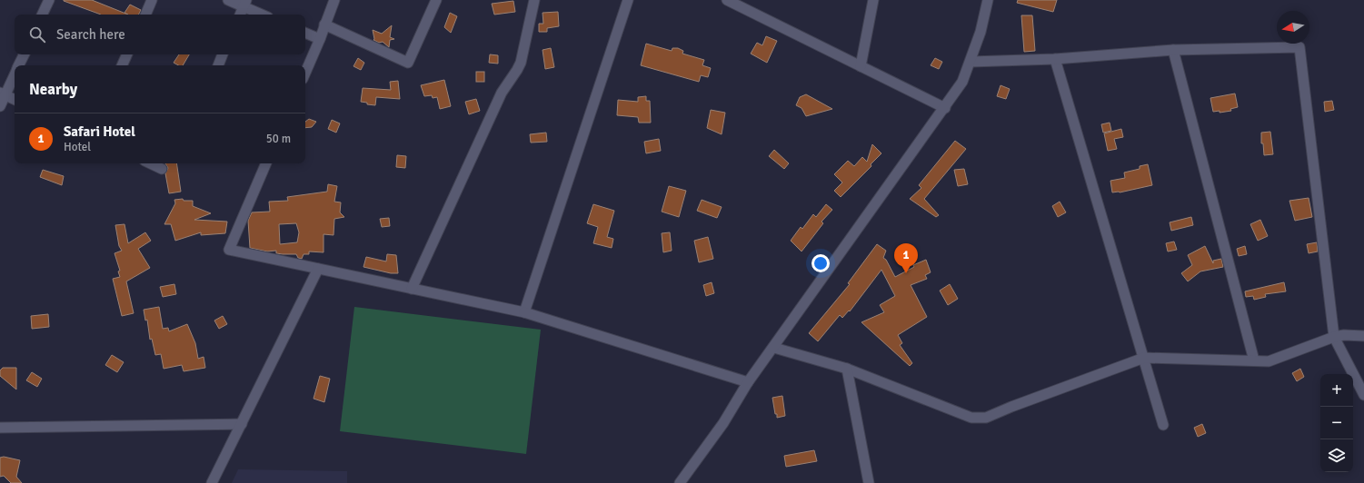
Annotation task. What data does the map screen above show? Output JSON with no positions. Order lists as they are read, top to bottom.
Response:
{
  "north": "left",
  "page": {
    "search": "Search here",
    "heading": "Nearby",
    "list": [
      {
        "mark": "1",
        "name": "Safari Hotel",
        "note": "Hotel",
        "value": "50 m"
      }
    ],
    "pins": "1",
    "map_buttons": ["+", "−"]
  }
}
